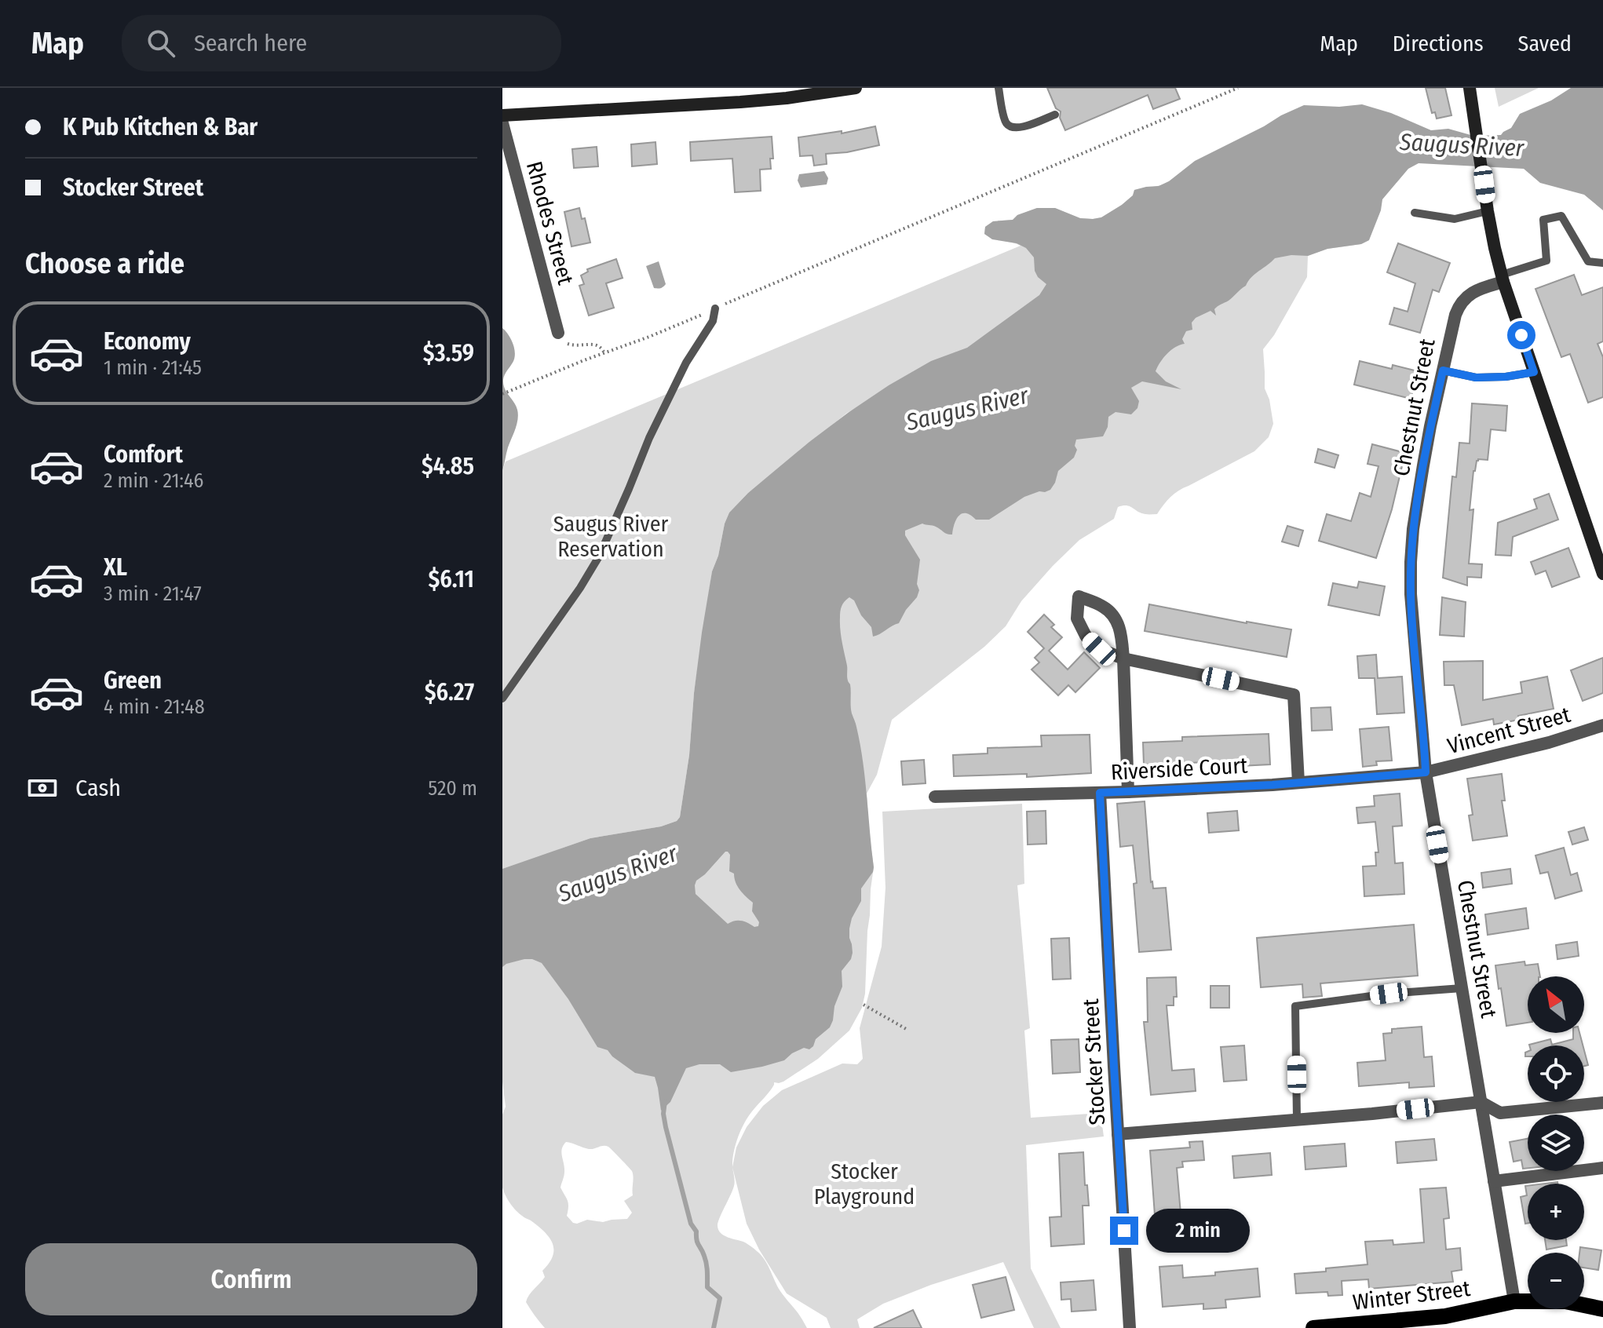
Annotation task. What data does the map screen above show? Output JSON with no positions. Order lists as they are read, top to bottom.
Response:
{
  "streets": {
    "main road": ["Winter Street"],
    "street": [
      "Rhodes Street",
      "Chestnut Street",
      "Vincent Street",
      "Riverside Court",
      "Stocker Street"
    ]
  },
  "crossings": [
    ["Chestnut Street", "Vincent Street"],
    ["Chestnut Street", "Riverside Court"],
    ["Chestnut Street", "Winter Street"],
    ["Vincent Street", "Riverside Court"],
    ["Riverside Court", "Stocker Street"]
  ],
  "water": ["Saugus River"],
  "parks": ["Saugus River Reservation", "Stocker Playground"],
  "north": "top left",
  "page": {
    "header": "Map",
    "search": "Search here",
    "nav": ["Map", "Directions", "Saved"],
    "banner": ["K Pub Kitchen & Bar", "Stocker Street"],
    "heading": "Choose a ride",
    "list": [
      {
        "name": "Economy",
        "note": "1 min · 21:45",
        "value": "$3.59"
      },
      {
        "name": "Comfort",
        "note": "2 min · 21:46",
        "value": "$4.85"
      },
      {
        "name": "XL",
        "note": "3 min · 21:47",
        "value": "$6.11"
      },
      {
        "name": "Green",
        "note": "4 min · 21:48",
        "value": "$6.27"
      }
    ],
    "pay": ["Cash", "520 m"],
    "map_buttons": ["+", "−"],
    "bubble": "2 min",
    "buttons": "Confirm"
  }
}
